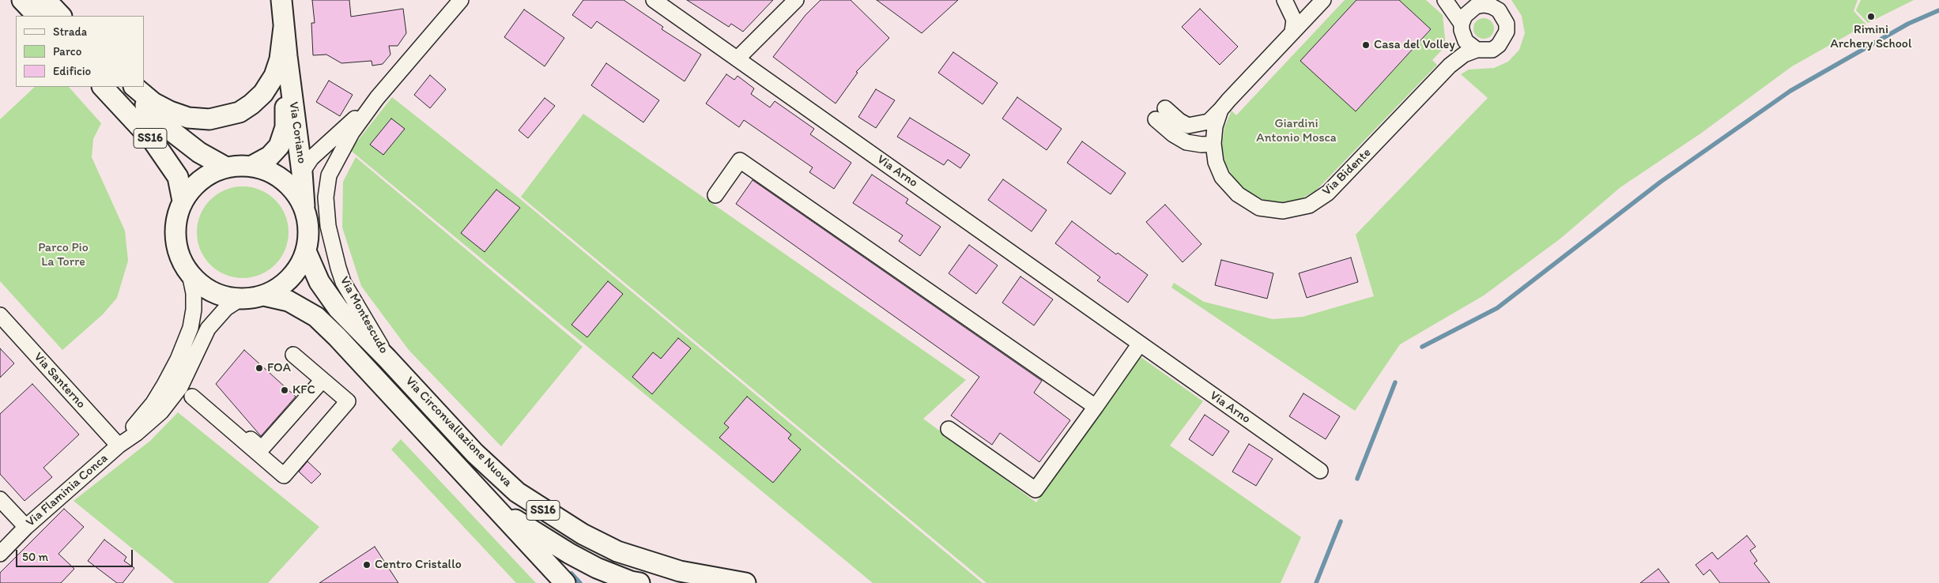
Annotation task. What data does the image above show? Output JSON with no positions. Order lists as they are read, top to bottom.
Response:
{
  "streets": {
    "main road": ["Via Coriano", "SS16", "Via Circonvallazione Nuova"],
    "street": [
      "Via Arno",
      "Via Bidente",
      "Via Montescudo",
      "Via Santerno",
      "Via Flaminia Conca"
    ]
  },
  "crossings": [
    ["Via Coriano", "SS16"],
    ["Via Coriano", "Via Montescudo"],
    ["Via Coriano", "Via Circonvallazione Nuova"],
    ["Via Coriano", "Via Flaminia Conca"],
    ["SS16", "Via Circonvallazione Nuova"],
    ["SS16", "Via Flaminia Conca"],
    ["Via Montescudo", "Via Circonvallazione Nuova"],
    ["Via Santerno", "Via Flaminia Conca"],
    ["Via Circonvallazione Nuova", "Via Flaminia Conca"]
  ],
  "parks": ["Giardini Antonio Mosca", "Parco Pio La Torre"],
  "places": [
    "Rimini Archery School",
    "Casa del Volley",
    "FOA",
    "KFC",
    "Centro Cristallo"
  ],
  "legend": ["Strada", "Parco", "Edificio"],
  "scale_bar": "50 m"
}
